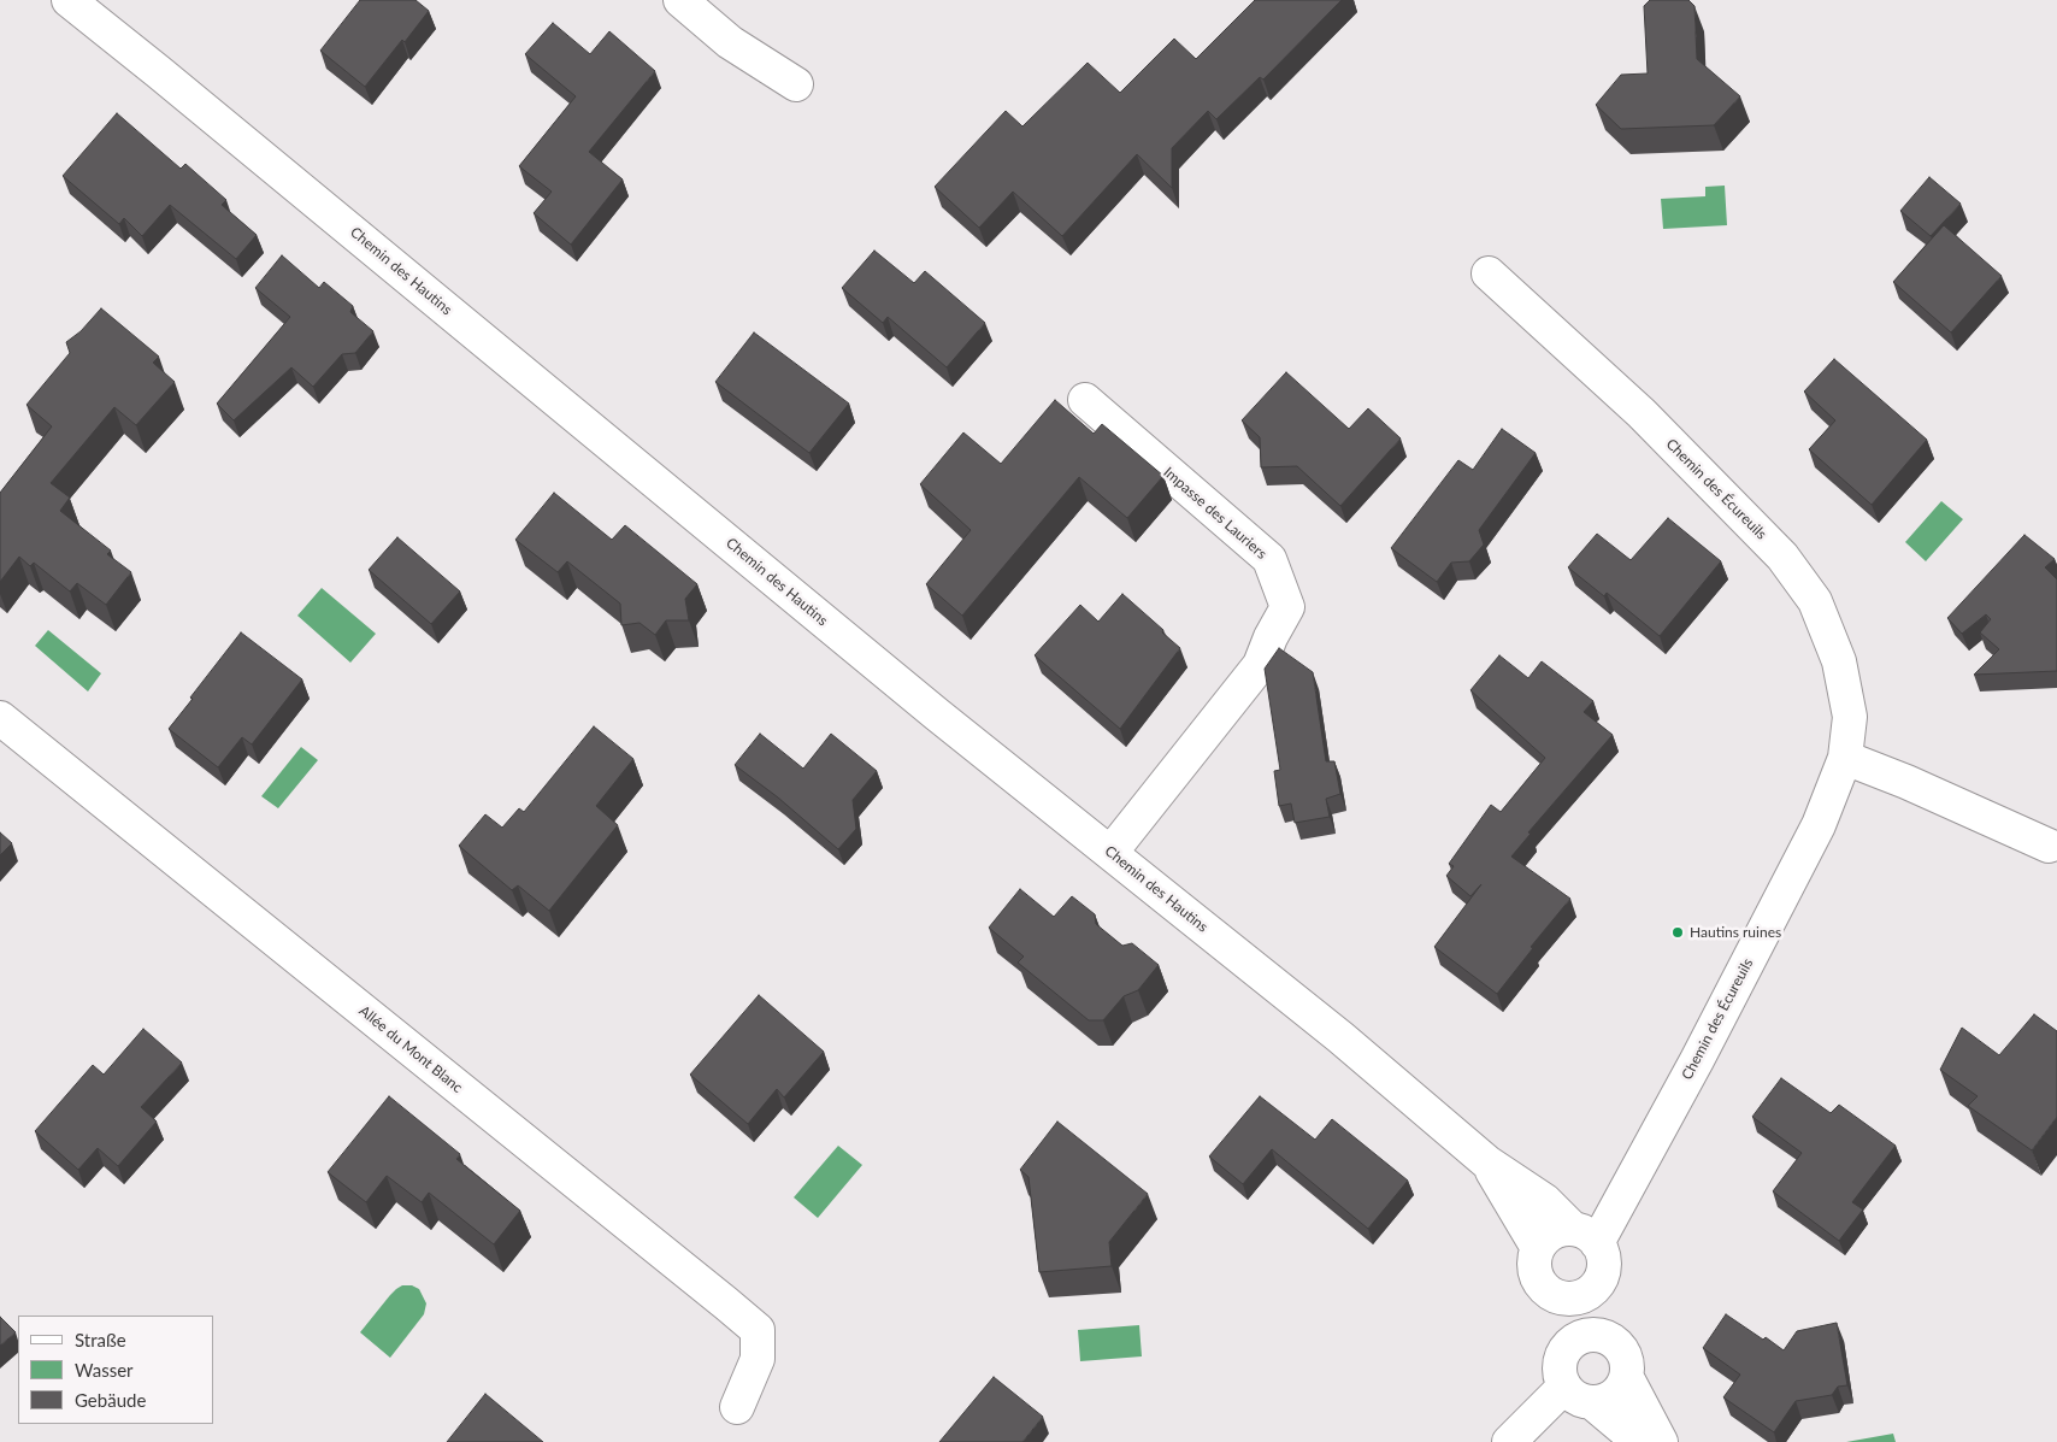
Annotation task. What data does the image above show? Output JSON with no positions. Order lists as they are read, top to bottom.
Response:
{
  "streets": {
    "street": [
      "Chemin des Hautins",
      "Chemin des Écureuils",
      "Impasse des Lauriers",
      "Allée du Mont Blanc"
    ]
  },
  "crossings": [
    ["Chemin des Hautins", "Chemin des Écureuils"],
    ["Chemin des Hautins", "Impasse des Lauriers"]
  ],
  "places": ["Hautins ruines"],
  "legend": ["Straße", "Wasser", "Gebäude"]
}
